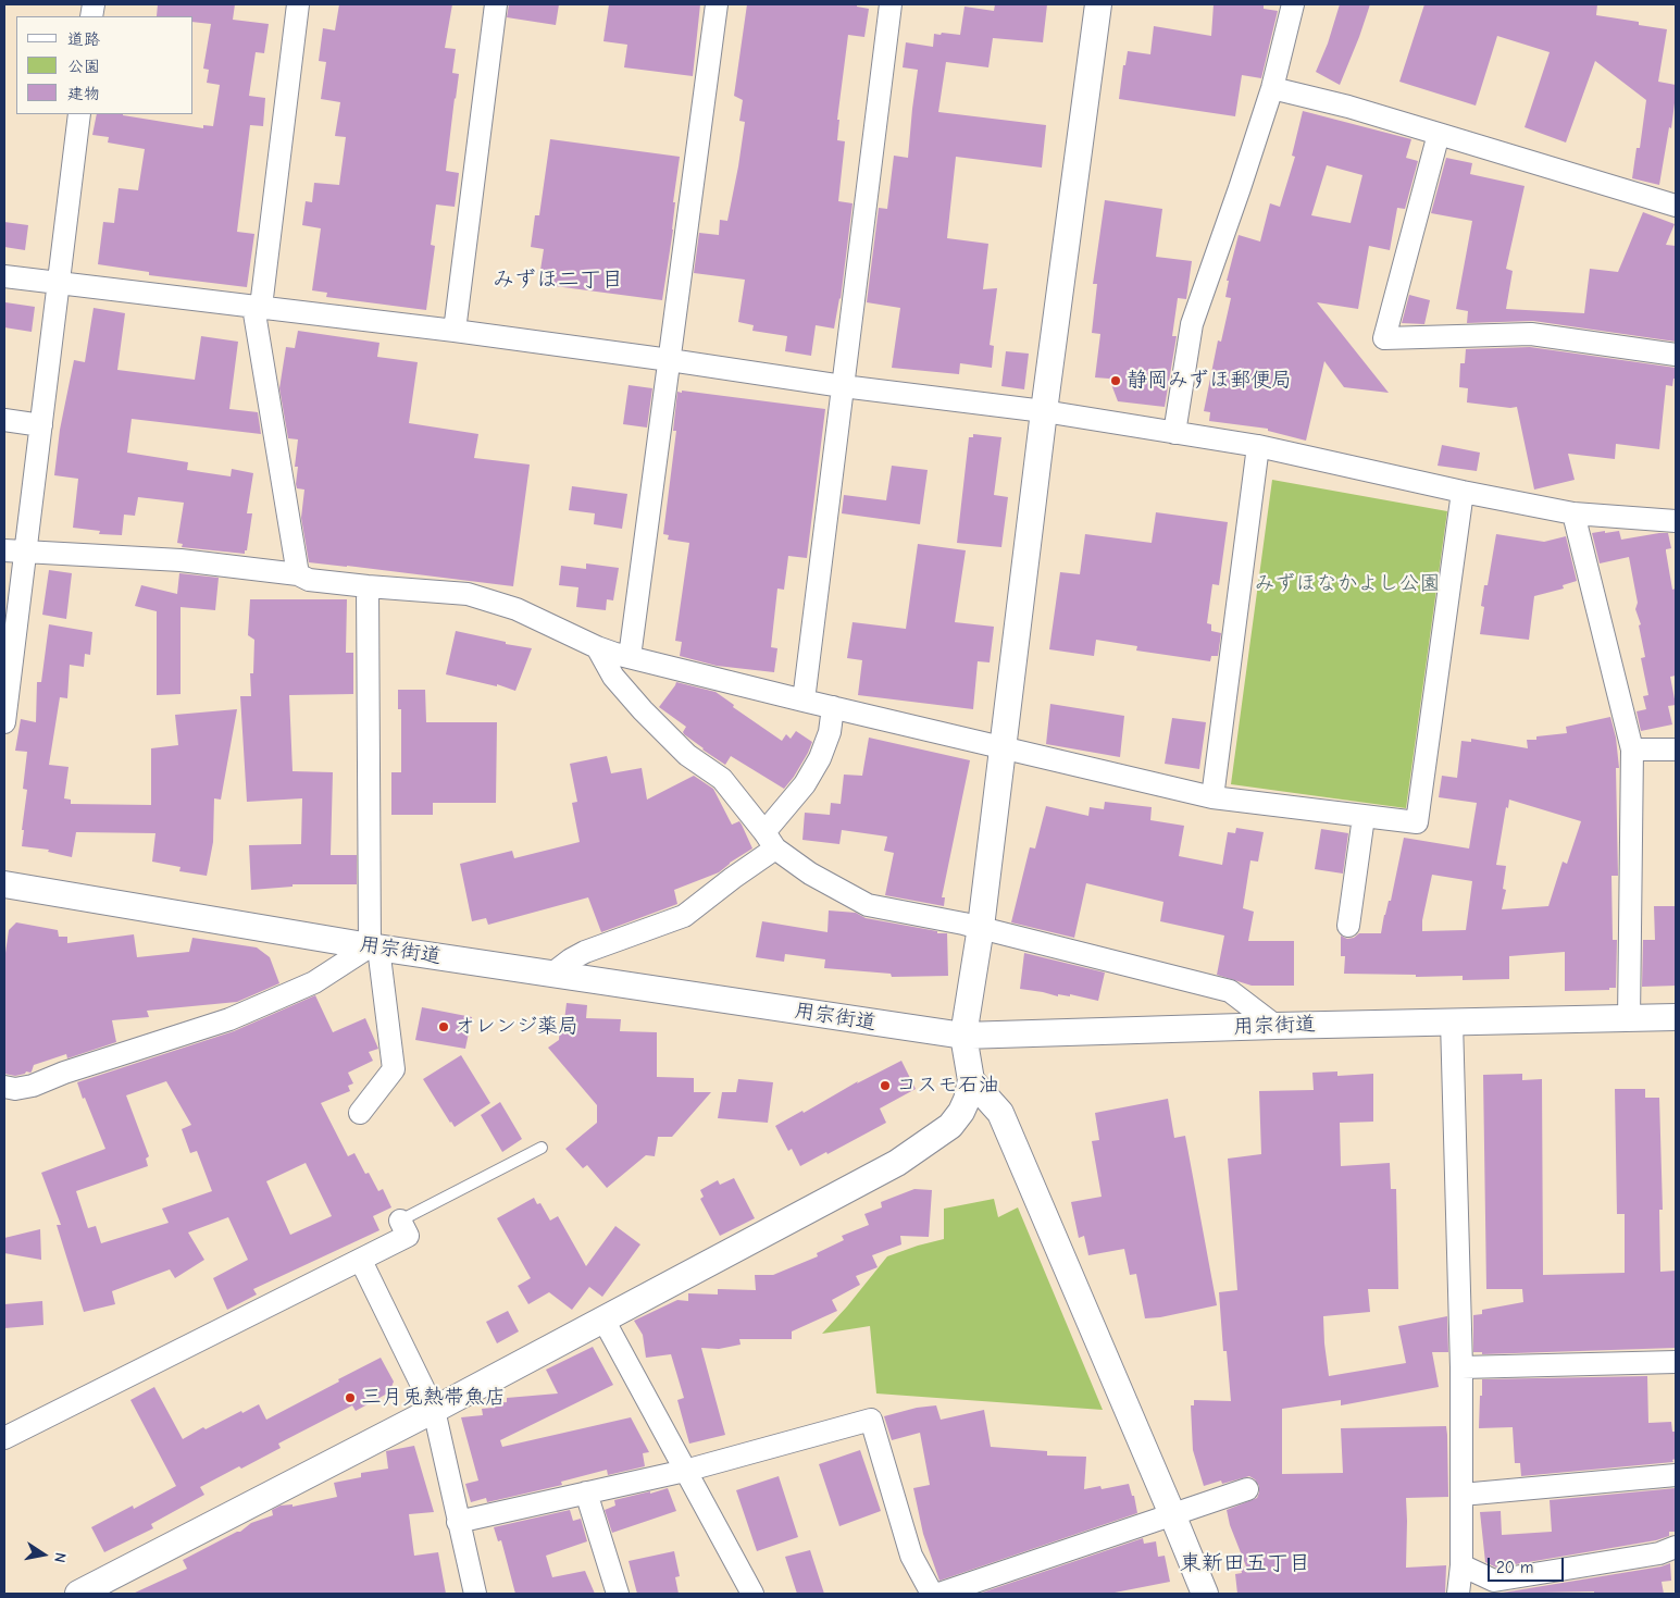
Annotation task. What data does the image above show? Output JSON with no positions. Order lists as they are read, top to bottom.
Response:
{
  "streets": {
    "street": ["用宗街道"]
  },
  "districts": ["みずほ二丁目", "東新田五丁目"],
  "parks": ["みずほなかよし公園"],
  "places": [
    "静岡みずほ郵便局",
    "オレンジ薬局",
    "コスモ石油",
    "三月兎熱帯魚店"
  ],
  "legend": ["道路", "公園", "建物"],
  "scale_bar": "20 m",
  "north": "right"
}
